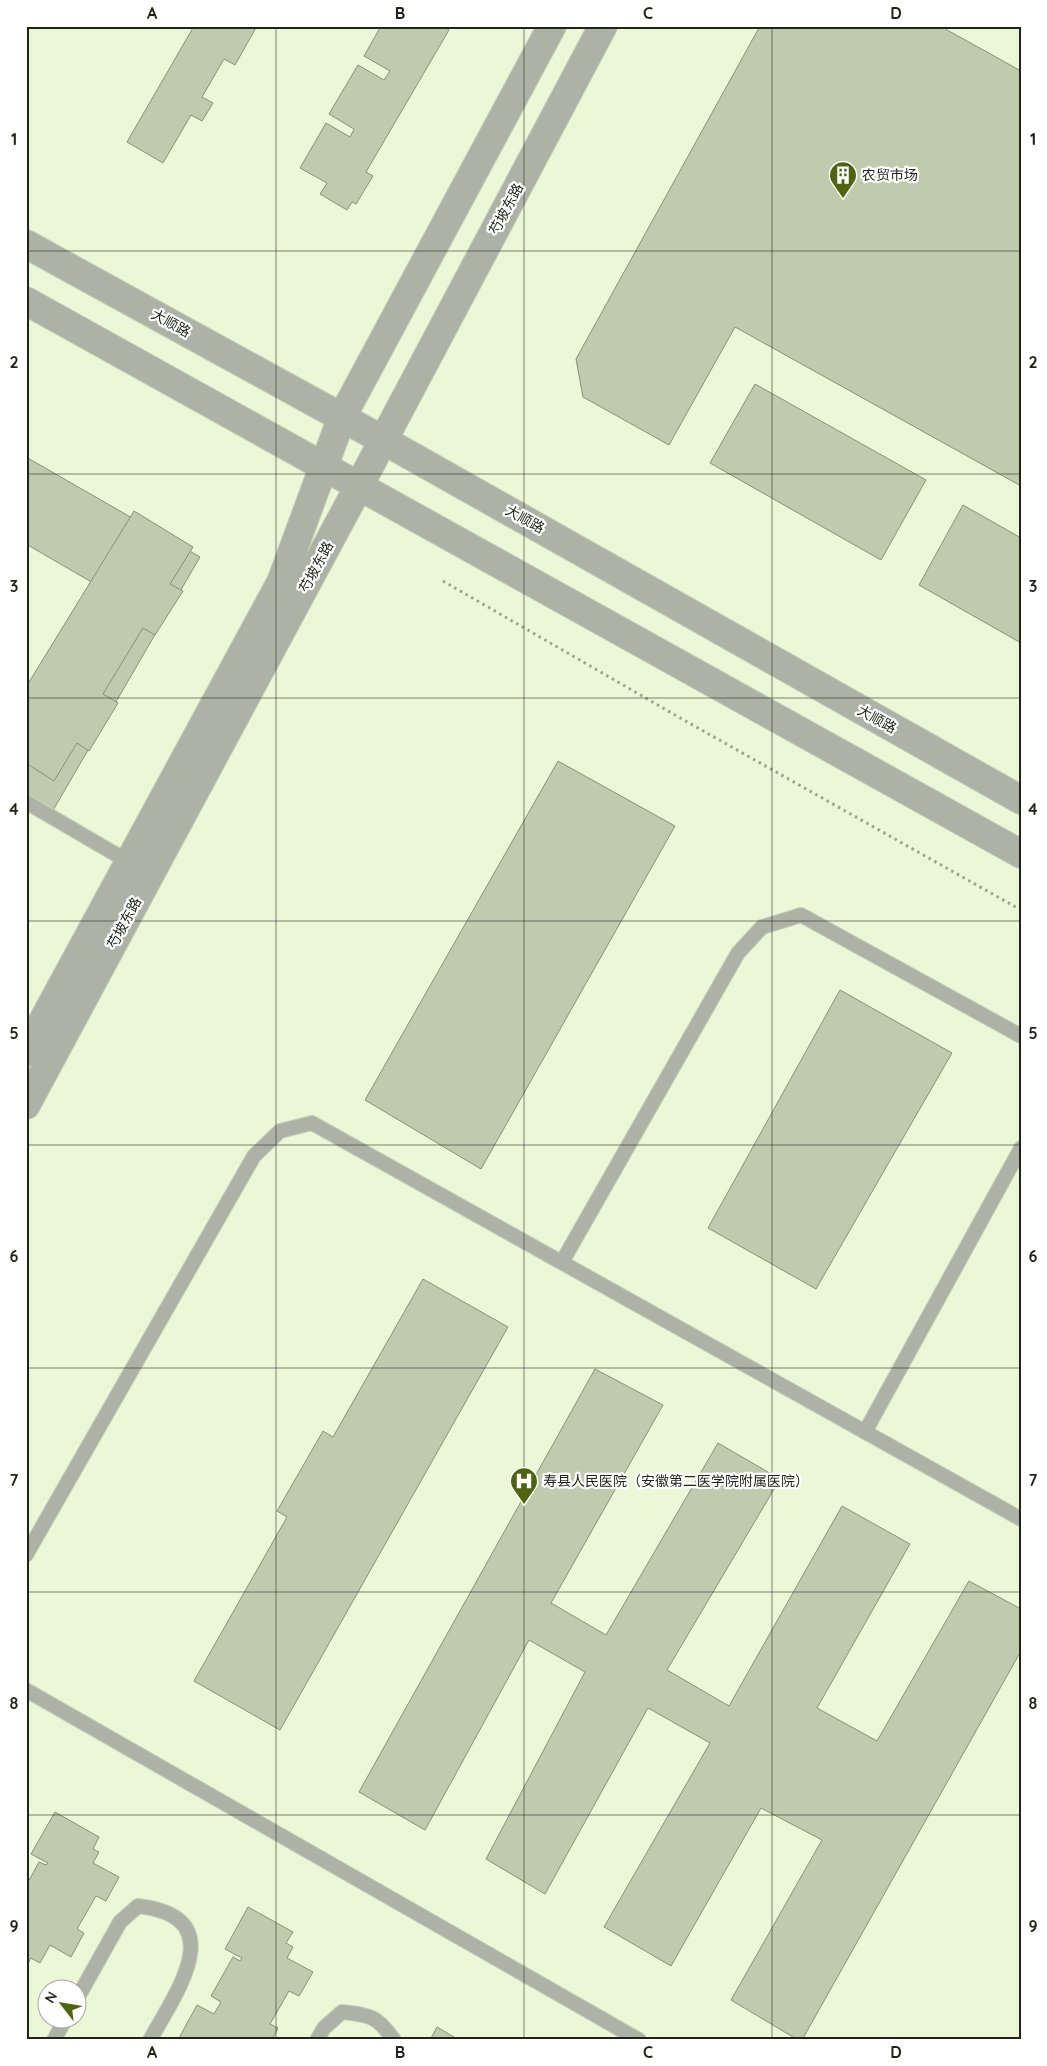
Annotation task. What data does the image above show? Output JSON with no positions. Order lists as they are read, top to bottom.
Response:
{
  "streets": {
    "street": ["芍坡东路", "大顺路"]
  },
  "crossings": [
    ["芍坡东路", "大顺路"]
  ],
  "places": {
    "building": ["农贸市场"],
    "hospital": ["寿县人民医院（安徽第二医学院附属医院）"]
  },
  "north": "top left",
  "grid": {
    "columns": [
      "A",
      "B",
      "C",
      "D"
    ],
    "rows": [
      "1",
      "2",
      "3",
      "4",
      "5",
      "6",
      "7",
      "8",
      "9"
    ]
  }
}
